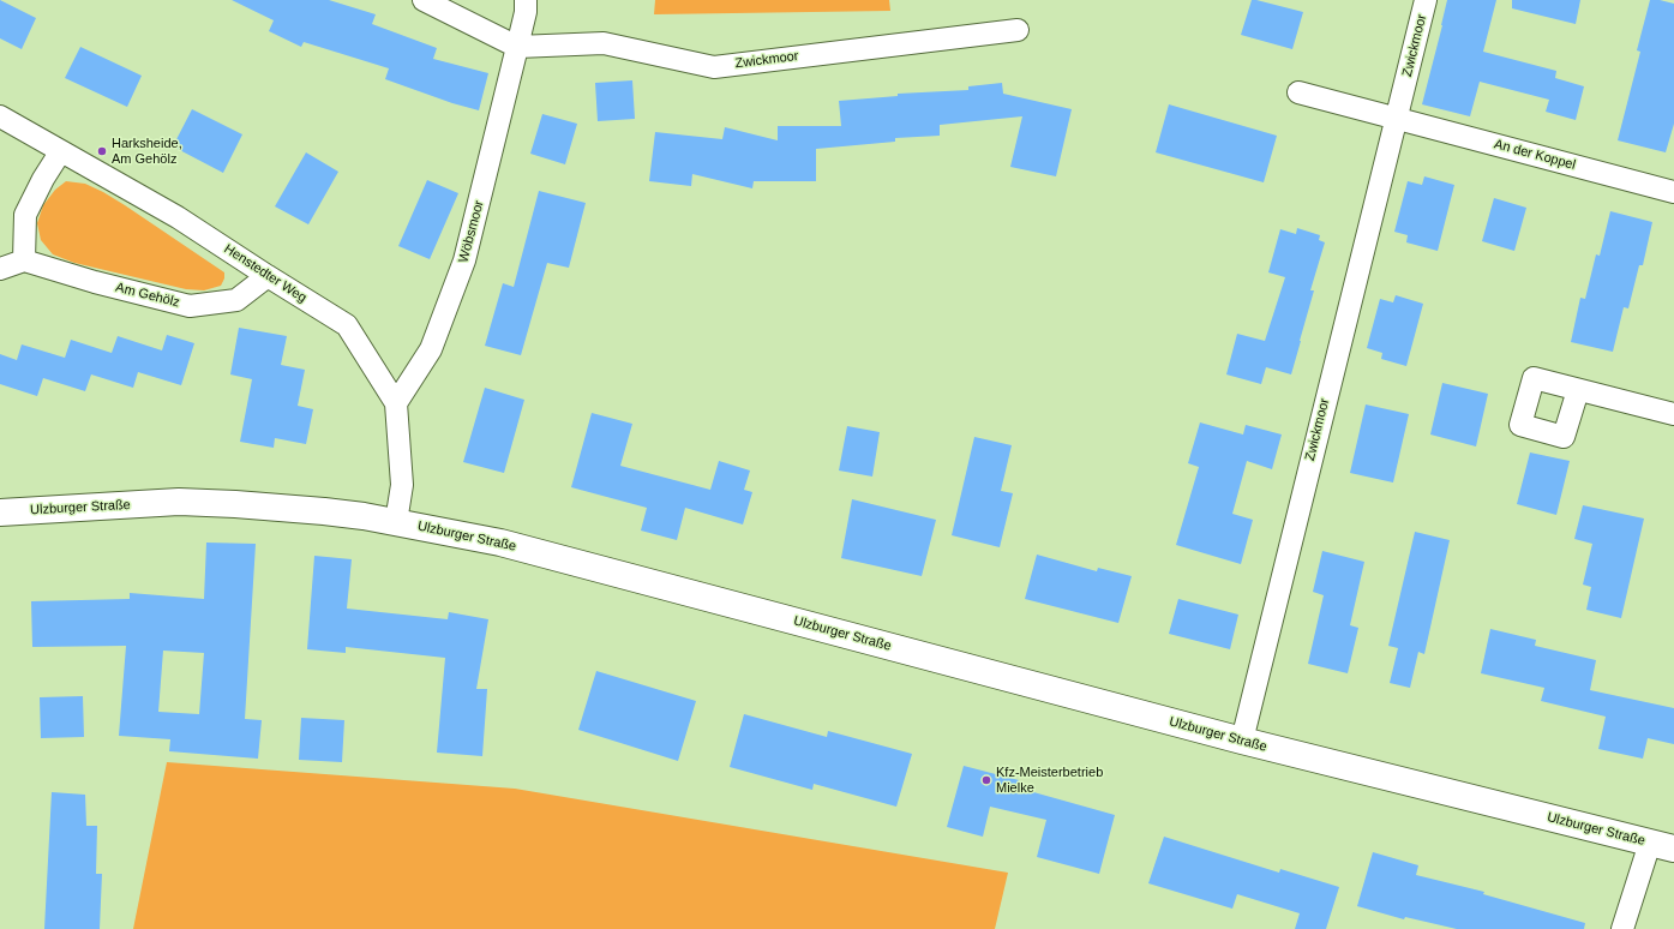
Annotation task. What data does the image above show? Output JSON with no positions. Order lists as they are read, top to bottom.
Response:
{
  "streets": {
    "main road": ["Ulzburger Straße"],
    "street": [
      "Zwickmoor",
      "An der Koppel",
      "Wöbsmoor",
      "Henstedter Weg",
      "Am Gehölz"
    ]
  },
  "crossings": [
    ["Zwickmoor", "An der Koppel"],
    ["Zwickmoor", "Wöbsmoor"],
    ["Zwickmoor", "Ulzburger Straße"],
    ["Wöbsmoor", "Henstedter Weg"],
    ["Henstedter Weg", "Am Gehölz"],
    ["Henstedter Weg", "Ulzburger Straße"]
  ],
  "places": ["Harksheide, Am Gehölz", "Kfz-Meisterbetrieb Mielke"]
}
